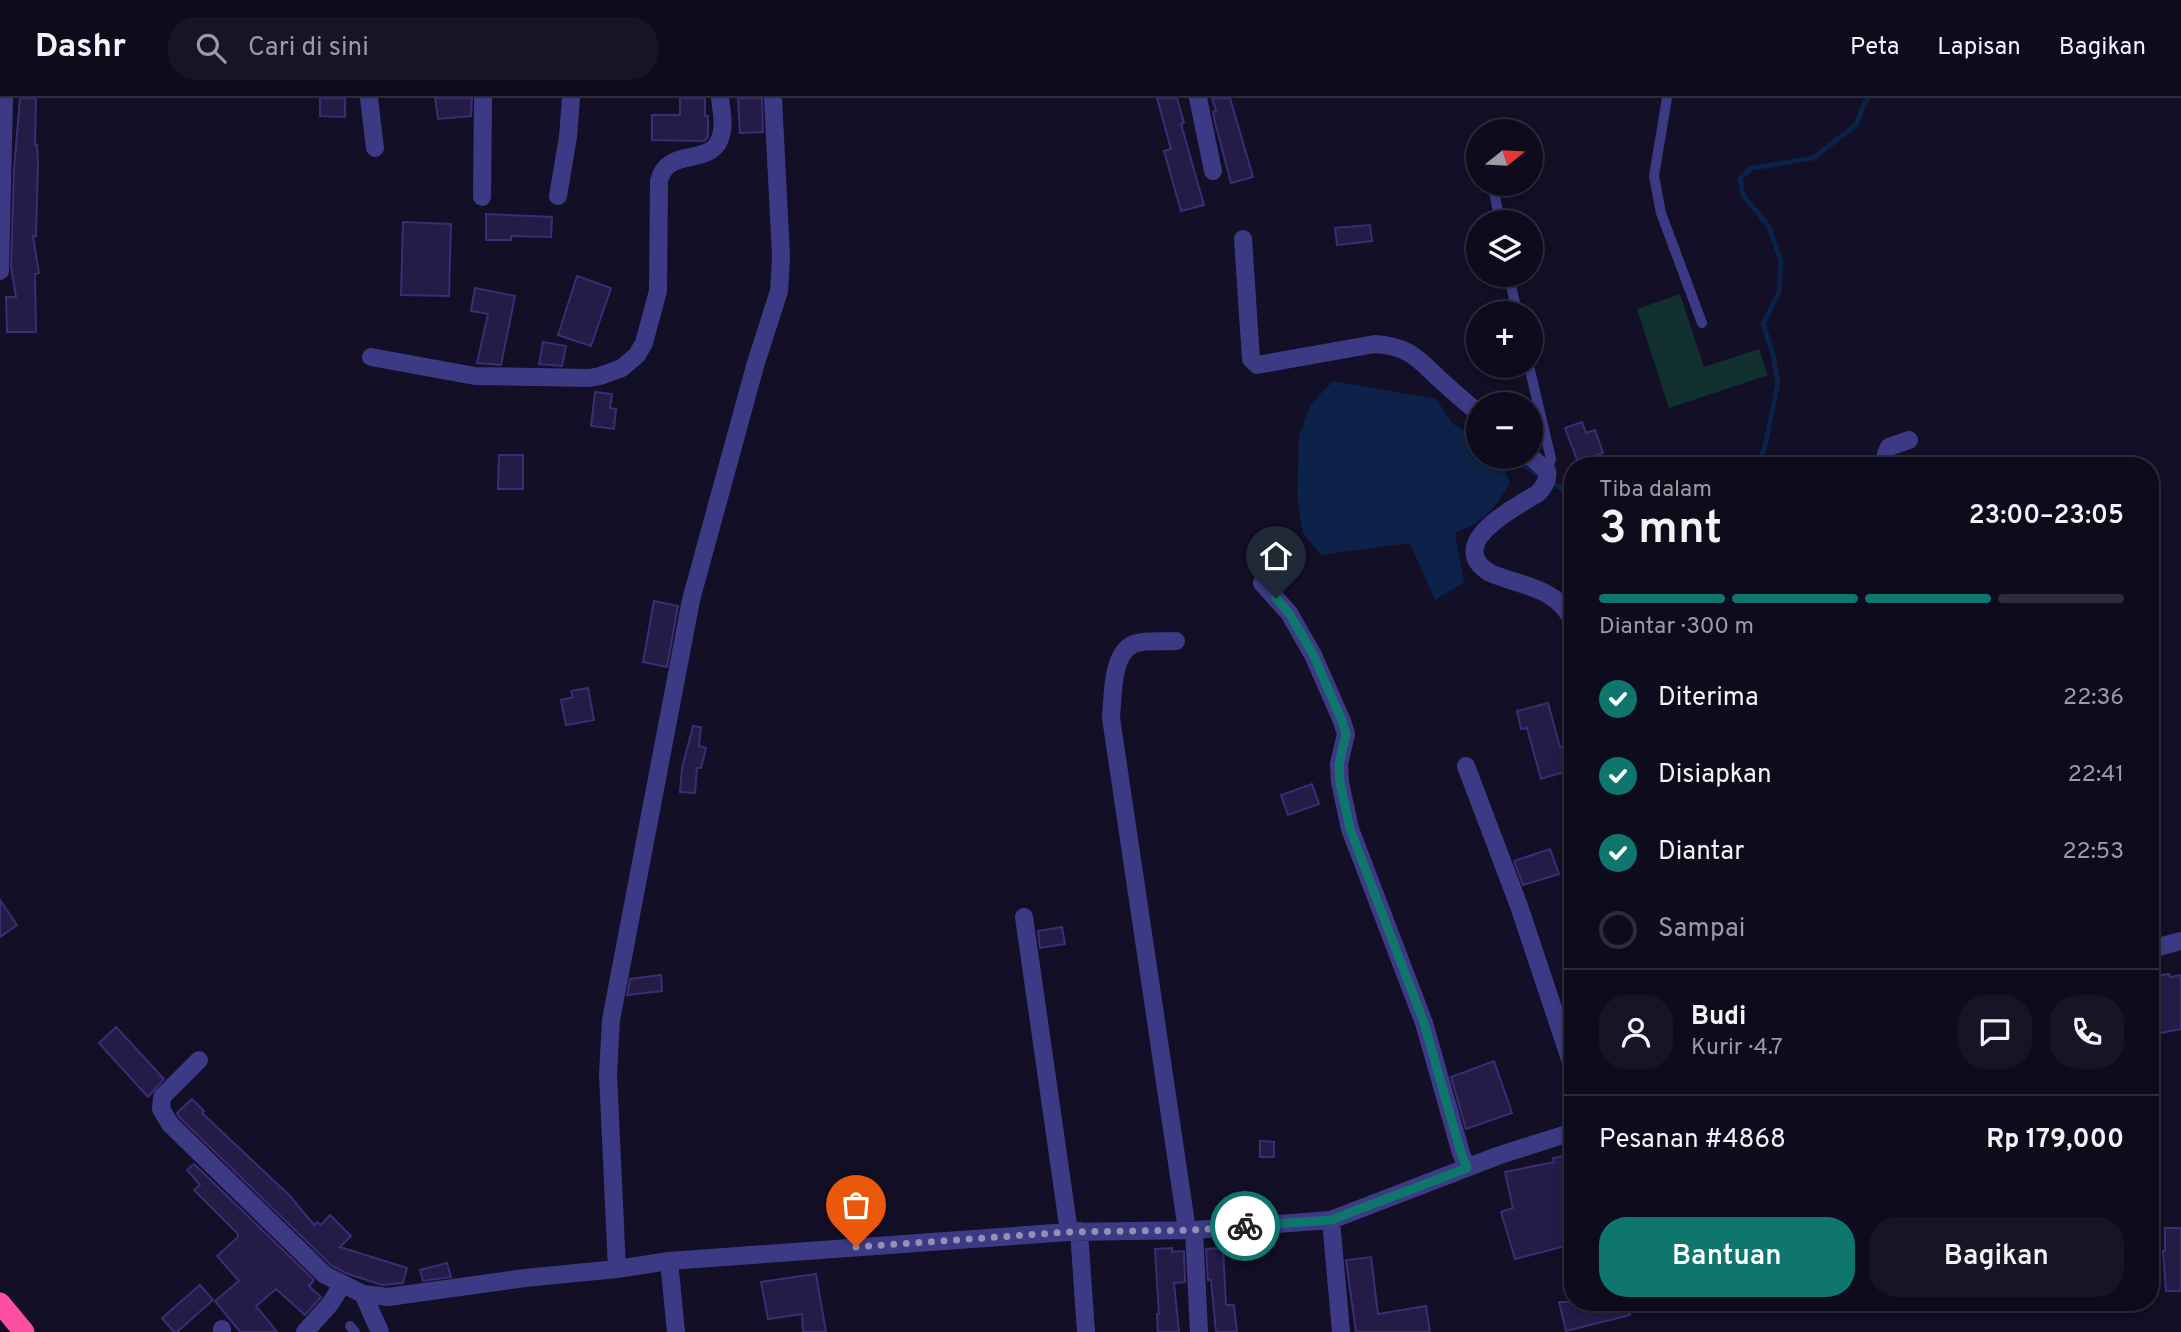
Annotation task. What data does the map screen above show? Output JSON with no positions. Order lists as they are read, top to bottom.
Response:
{
  "north": "right",
  "page": {
    "header": "Dashr",
    "search": "Cari di sini",
    "nav": ["Peta", "Lapisan", "Bagikan"],
    "map_buttons": ["+", "−"],
    "heading": ["3 mnt", "Tiba dalam", "23:00–23:05"],
    "panel": [
      "Budi",
      "Kurir · 4.7",
      "Pesanan #4868",
      "Rp 179,000"
    ],
    "bar": "Diantar · 300 m",
    "list": [
      ["Diterima", "22:36"],
      ["Disiapkan", "22:41"],
      ["Diantar", "22:53"],
      "Sampai"
    ],
    "buttons": ["Bantuan", "Bagikan"]
  }
}
